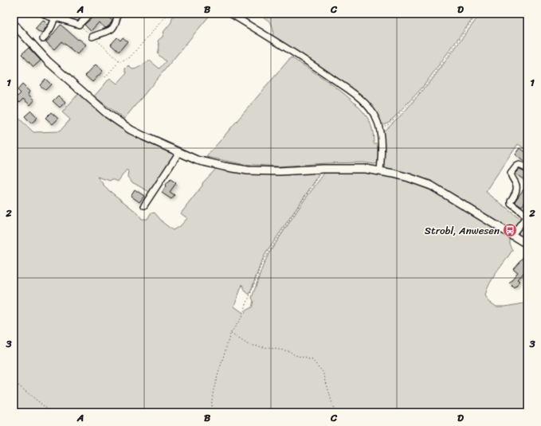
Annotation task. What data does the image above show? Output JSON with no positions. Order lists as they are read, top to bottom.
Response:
{
  "places": {
    "bus stop": ["Strobl, Anwesen"]
  },
  "grid": {
    "columns": [
      "A",
      "B",
      "C",
      "D"
    ],
    "rows": ["1", "2", "3"]
  }
}
